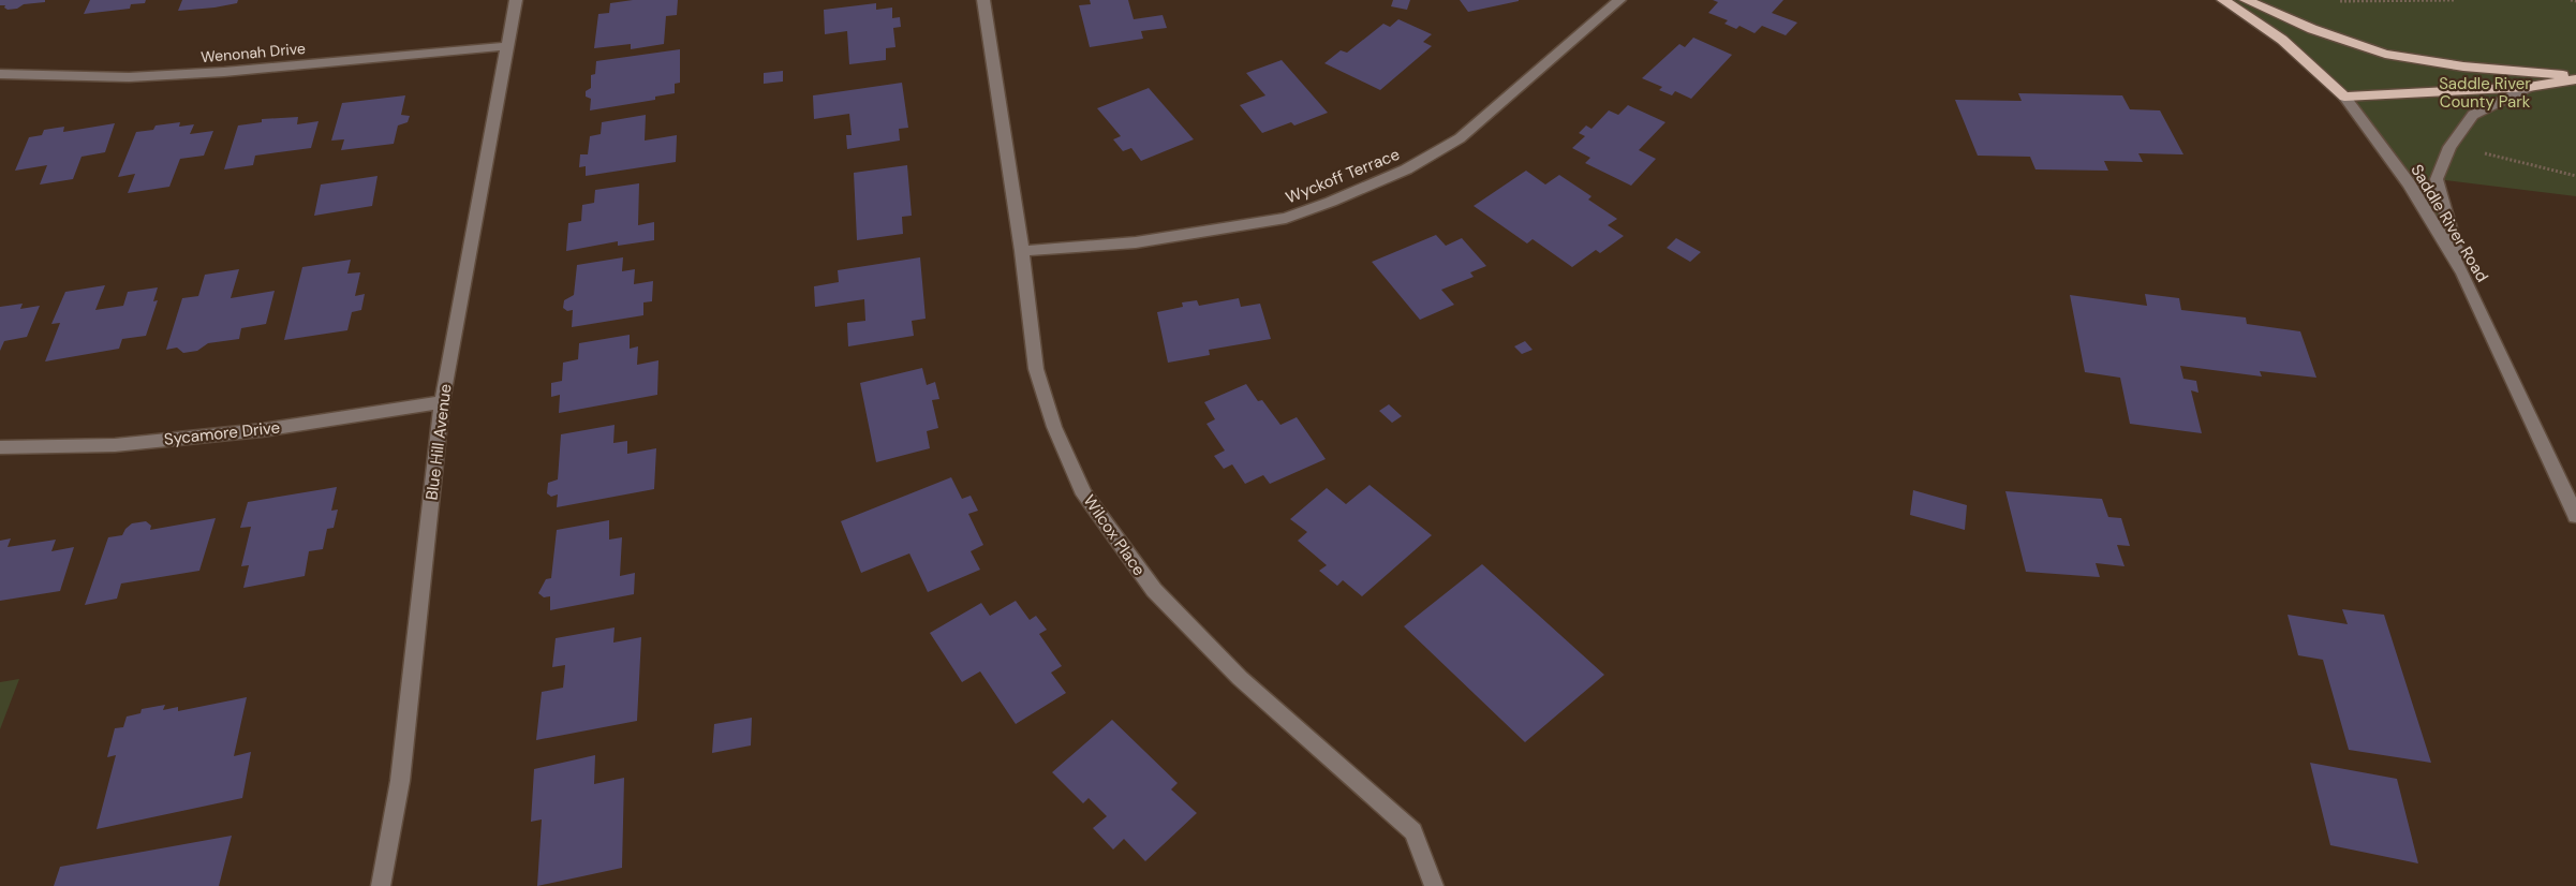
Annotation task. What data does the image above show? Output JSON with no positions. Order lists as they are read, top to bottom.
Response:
{
  "streets": {
    "main road": ["Saddle River Road"],
    "street": [
      "Wenonah Drive",
      "Wyckoff Terrace",
      "Sycamore Drive",
      "Blue Hill Avenue",
      "Wilcox Place"
    ]
  },
  "crossings": [
    ["Wenonah Drive", "Blue Hill Avenue"],
    ["Wyckoff Terrace", "Wilcox Place"],
    ["Sycamore Drive", "Blue Hill Avenue"]
  ],
  "parks": ["Saddle River County Park"]
}
